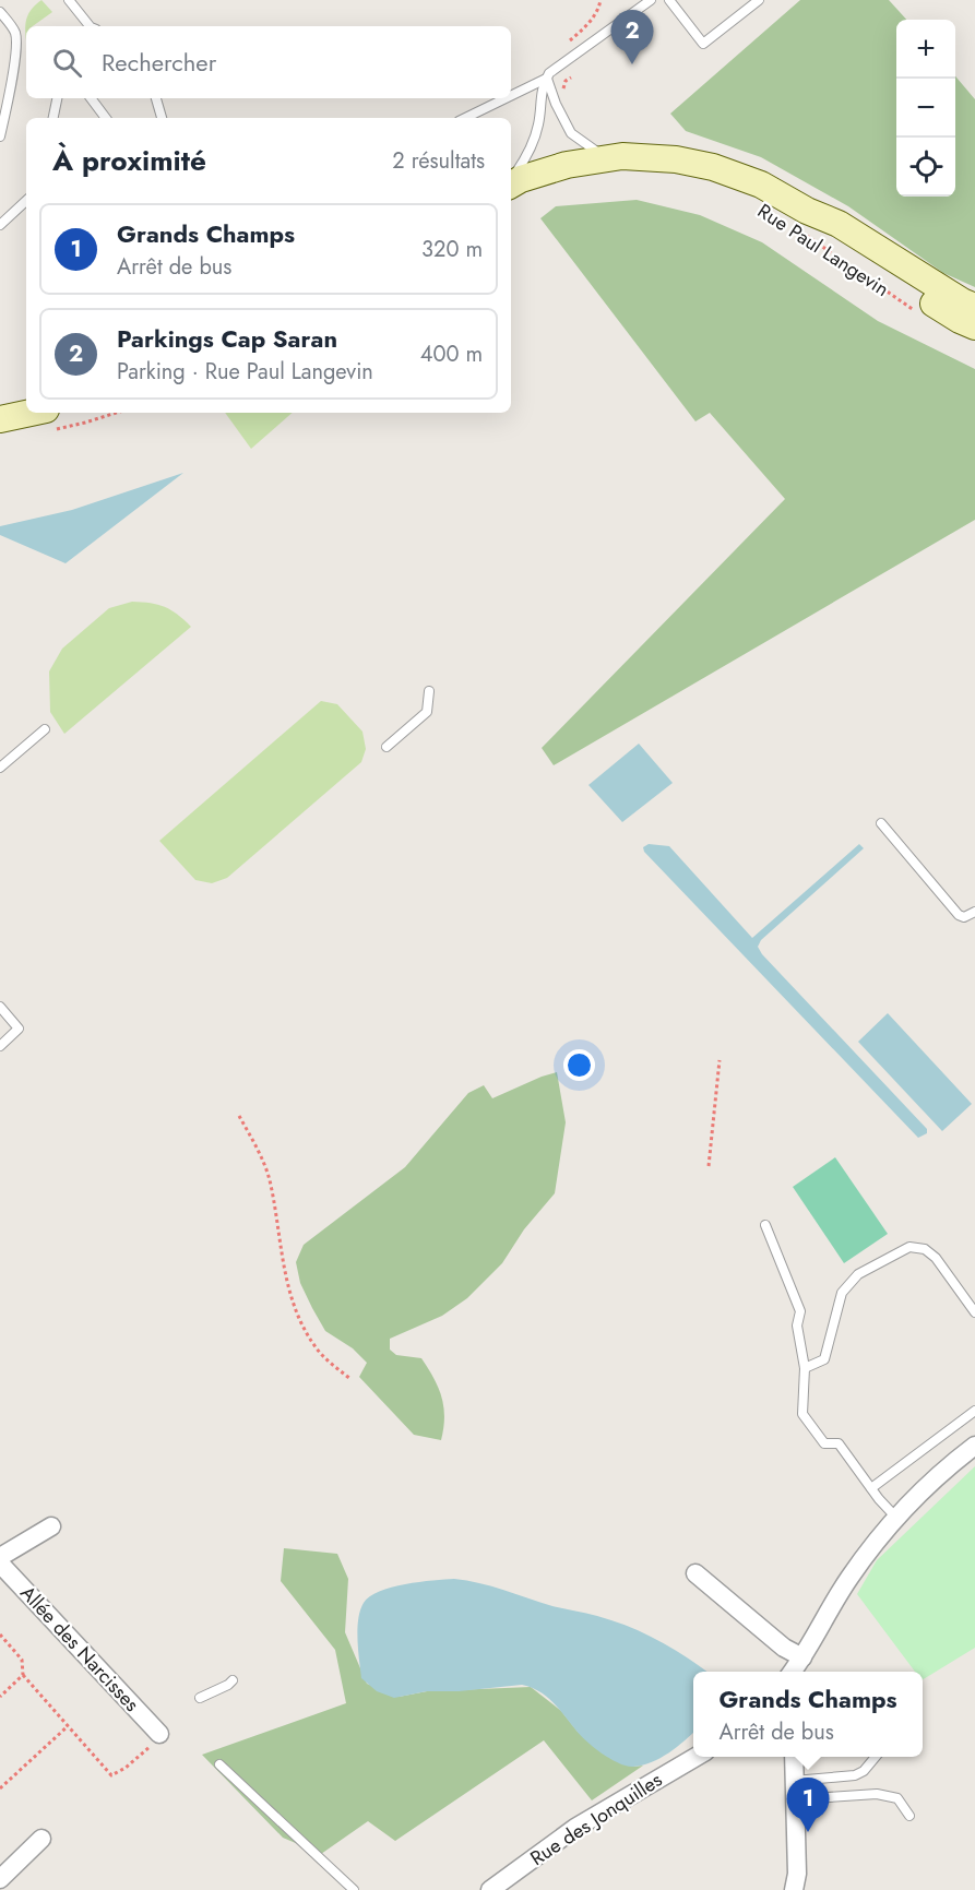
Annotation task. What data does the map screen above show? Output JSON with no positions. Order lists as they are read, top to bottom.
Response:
{
  "streets": {
    "main road": ["Rue Paul Langevin"],
    "street": ["Allée des Narcisses", "Rue des Jonquilles"]
  },
  "page": {
    "pins": ["2", "1"],
    "map_buttons": ["+", "−"],
    "search": "Rechercher",
    "heading": ["À proximité", "2 résultats"],
    "list": [
      {
        "mark": "1",
        "name": "Grands Champs",
        "note": "Arrêt de bus",
        "value": "320 m"
      },
      {
        "mark": "2",
        "name": "Parkings Cap Saran",
        "note": "Parking · Rue Paul Langevin",
        "value": "400 m"
      }
    ],
    "popup": ["Grands Champs", "Arrêt de bus"]
  }
}
